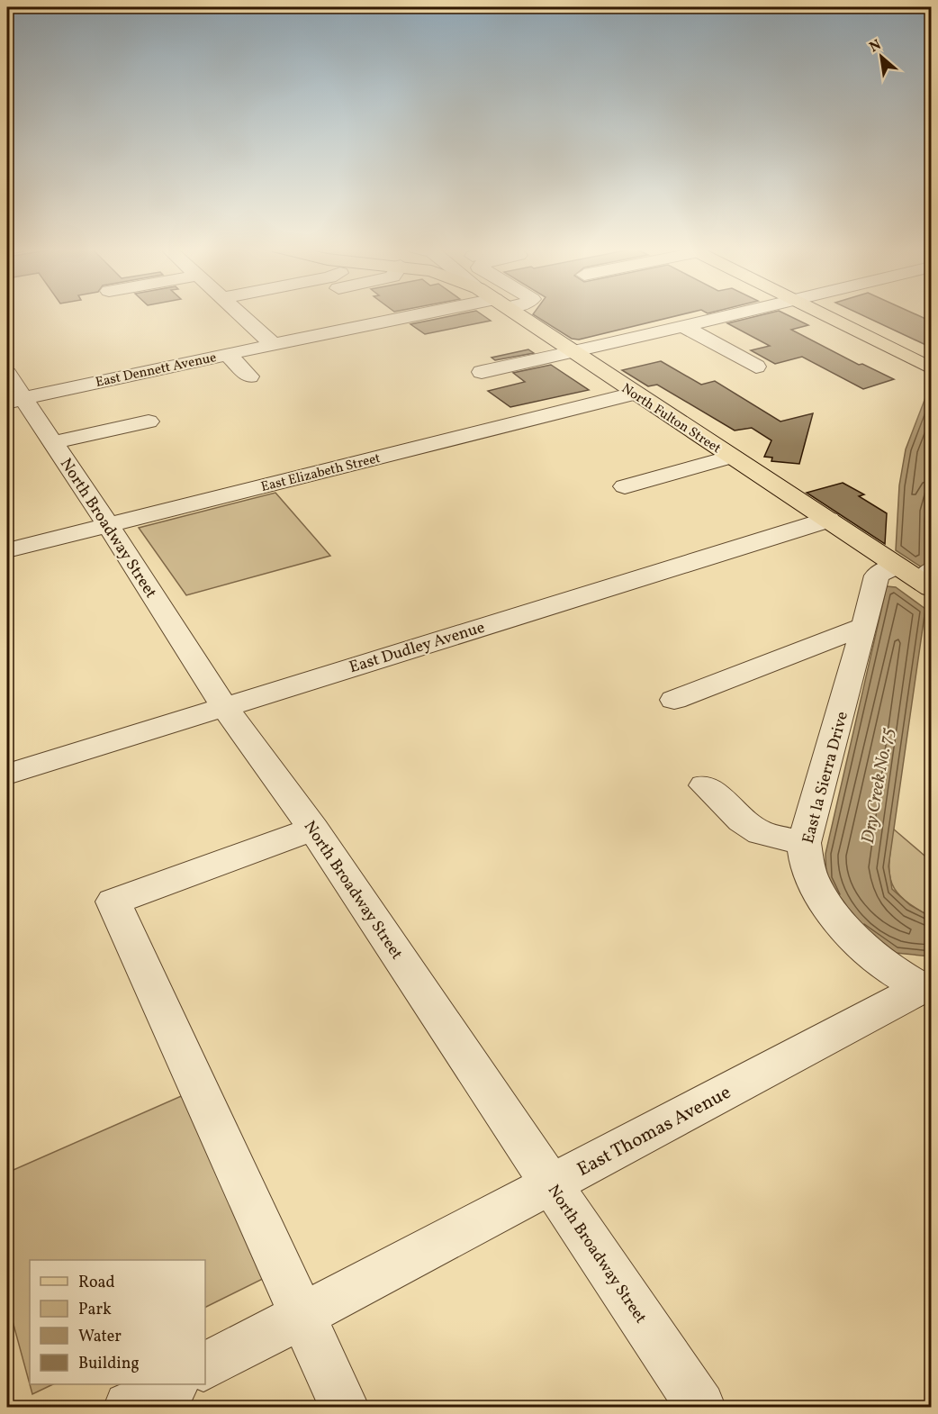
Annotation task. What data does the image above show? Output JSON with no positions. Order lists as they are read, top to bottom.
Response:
{
  "streets": {
    "main road": ["North Fulton Street"],
    "street": [
      "East Dennett Avenue",
      "East Elizabeth Street",
      "North Broadway Street",
      "East Dudley Avenue",
      "East la Sierra Drive",
      "East Thomas Avenue"
    ]
  },
  "crossings": [
    ["East Dennett Avenue", "North Broadway Street"],
    ["North Fulton Street", "East Elizabeth Street"],
    ["North Fulton Street", "East Dudley Avenue"],
    ["North Fulton Street", "East la Sierra Drive"],
    ["East Elizabeth Street", "North Broadway Street"],
    ["North Broadway Street", "East Dudley Avenue"],
    ["North Broadway Street", "East Thomas Avenue"],
    ["East la Sierra Drive", "East Thomas Avenue"]
  ],
  "water": ["Dry Creek No. 75"],
  "legend": [
    "Road",
    "Park",
    "Water",
    "Building"
  ],
  "north": "top left"
}
